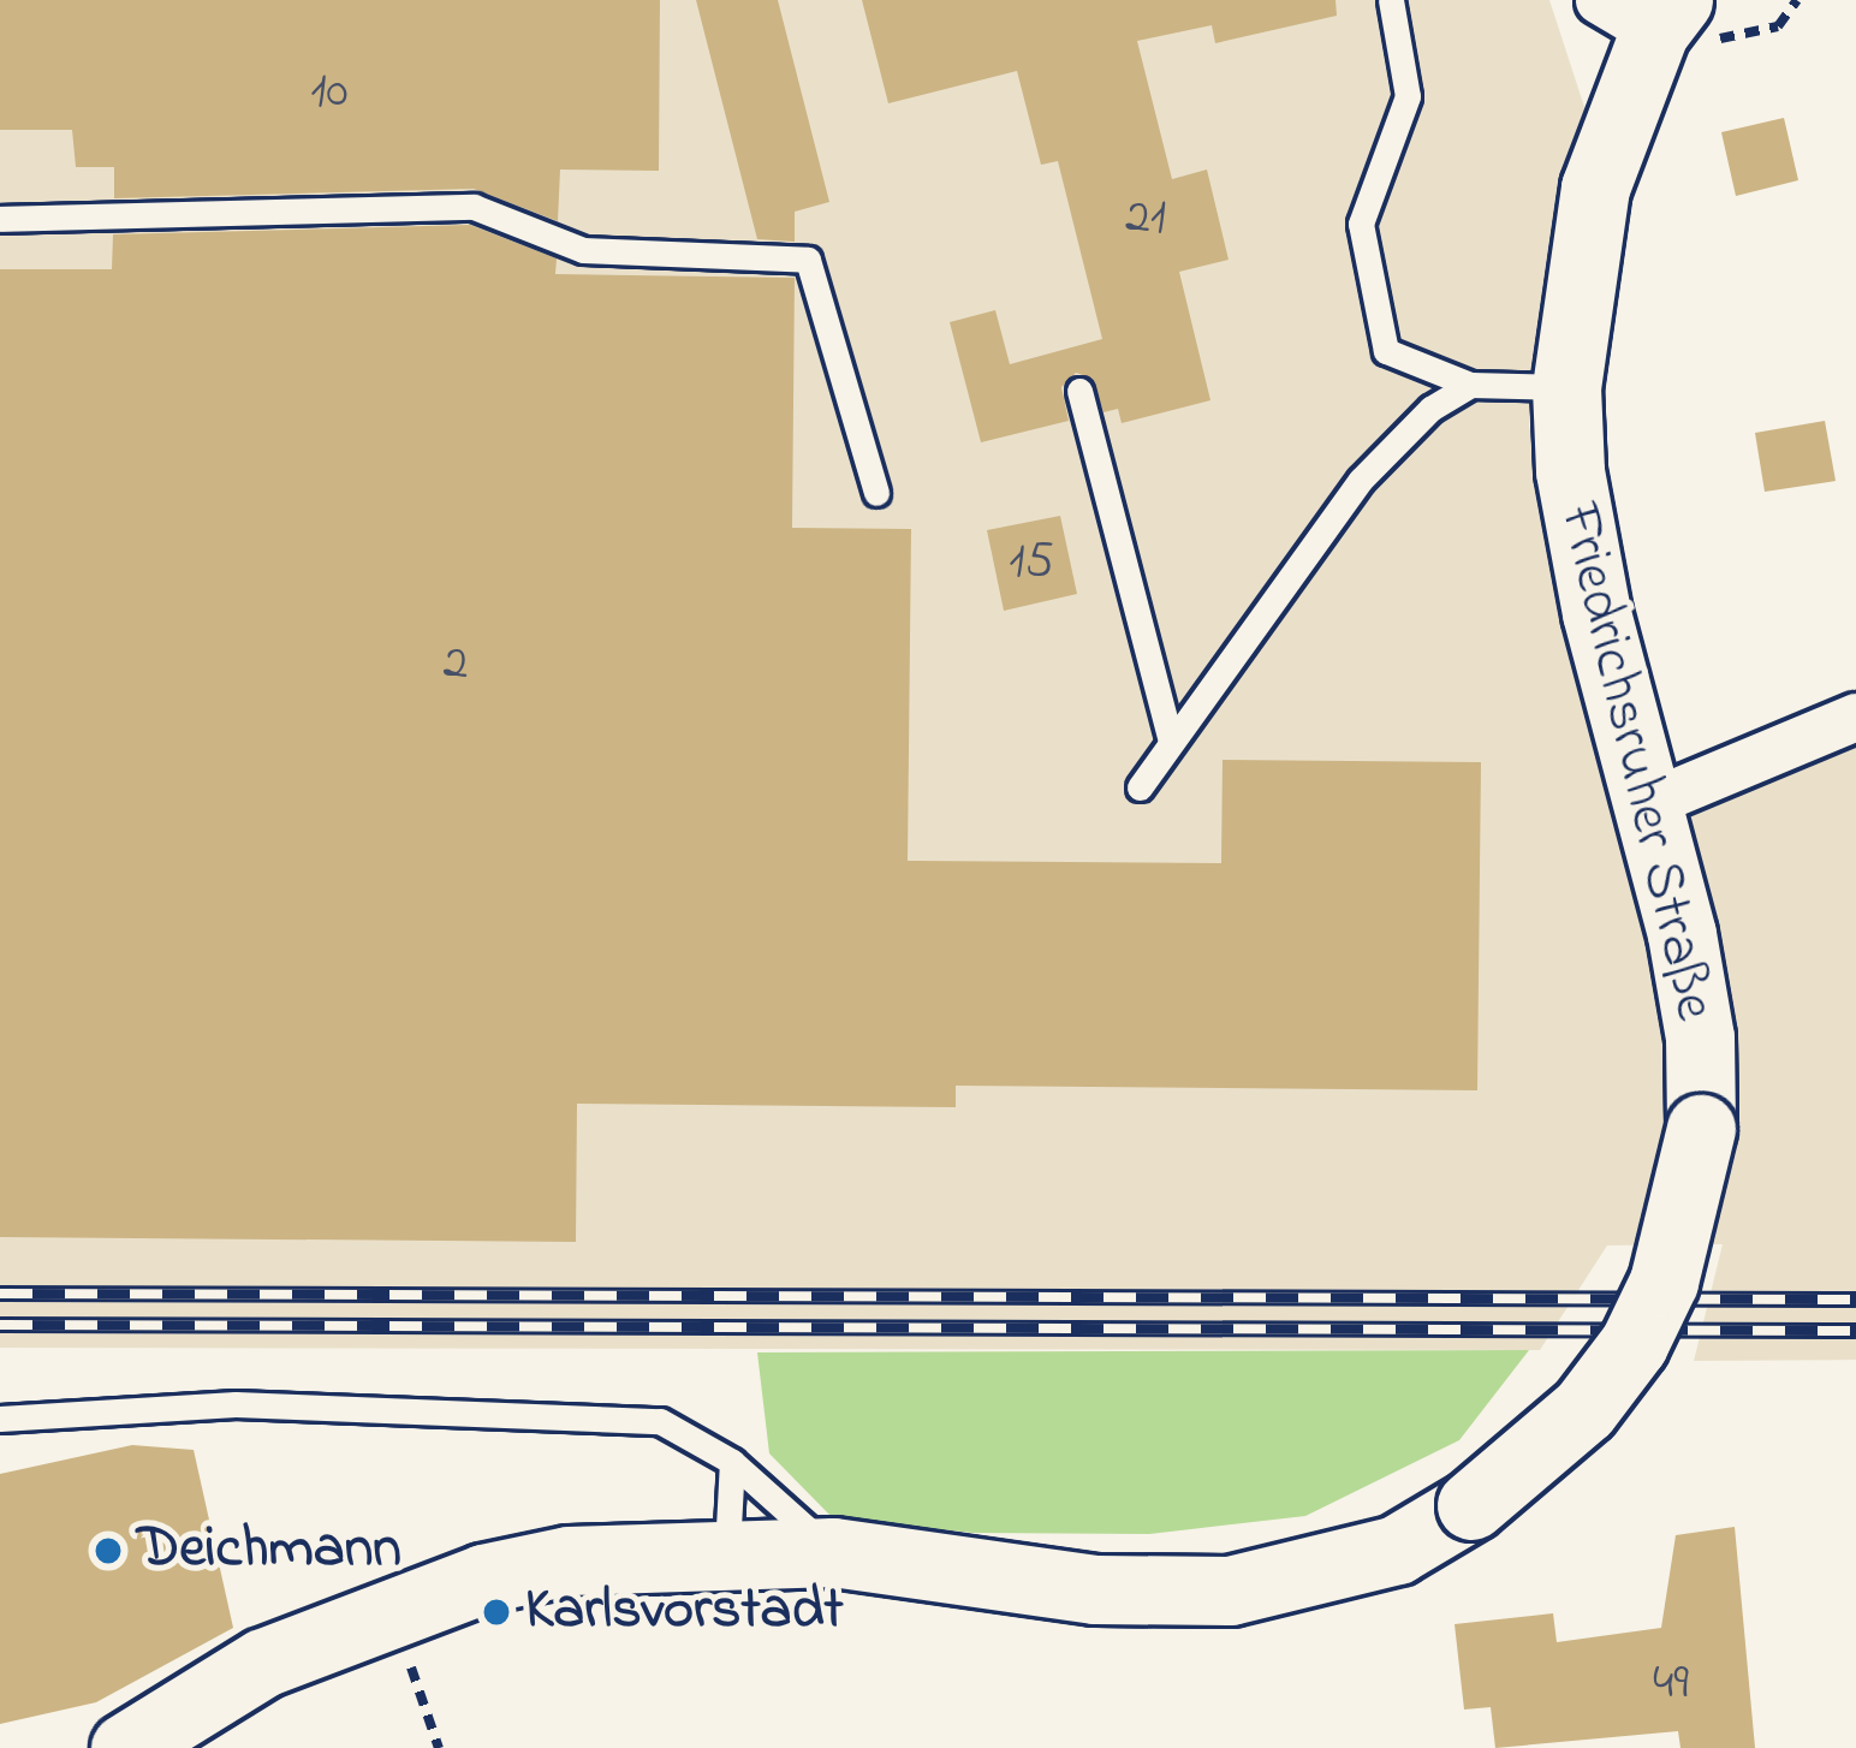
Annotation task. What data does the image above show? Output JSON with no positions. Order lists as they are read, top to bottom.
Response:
{
  "streets": {
    "main road": ["Friedrichsruher Straße"]
  },
  "places": ["Deichmann", "Karlsvorstadt"],
  "house_numbers": [
    "10",
    "21",
    "15",
    "2",
    "49"
  ]
}
